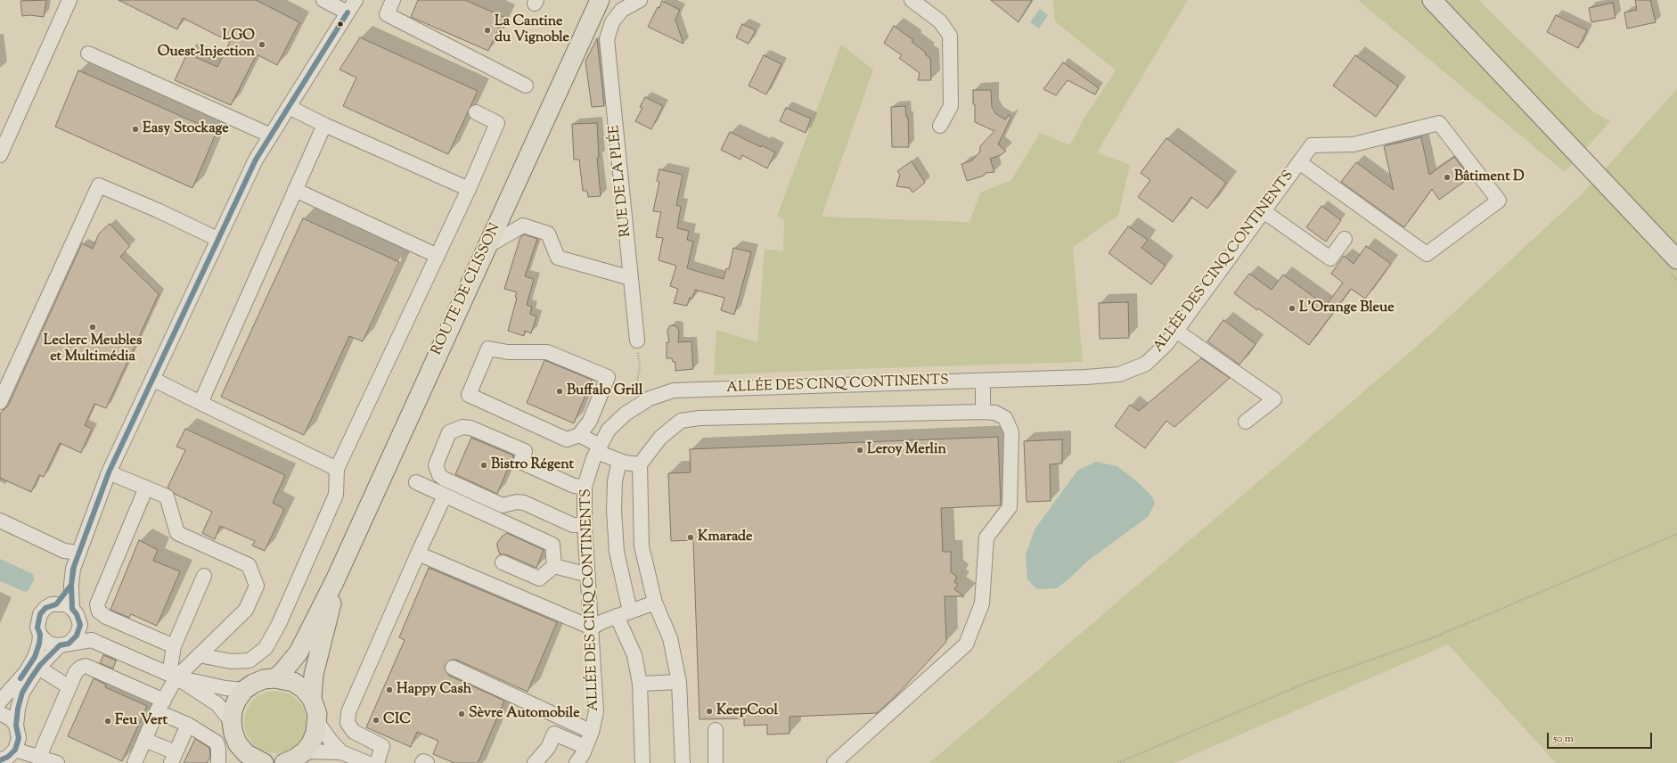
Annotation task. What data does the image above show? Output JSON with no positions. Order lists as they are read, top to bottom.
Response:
{
  "streets": {
    "main road": ["ROUTE DE CLISSON"],
    "street": ["RUE DE LA PLÉE", "ALLÉE DES CINQ CONTINENTS"]
  },
  "places": [
    "La Cantine du Vignoble",
    "LGO Ouest-Injection",
    "Easy Stockage",
    "Bâtiment D",
    "L'Orange Bleue",
    "Leclerc Meubles et Multimédia",
    "Buffalo Grill",
    "Leroy Merlin",
    "Bistro Régent",
    "Kmarade",
    "Happy Cash",
    "KeepCool",
    "Sèvre Automobile",
    "CIC",
    "Feu Vert"
  ],
  "scale_bar": "50 m"
}
